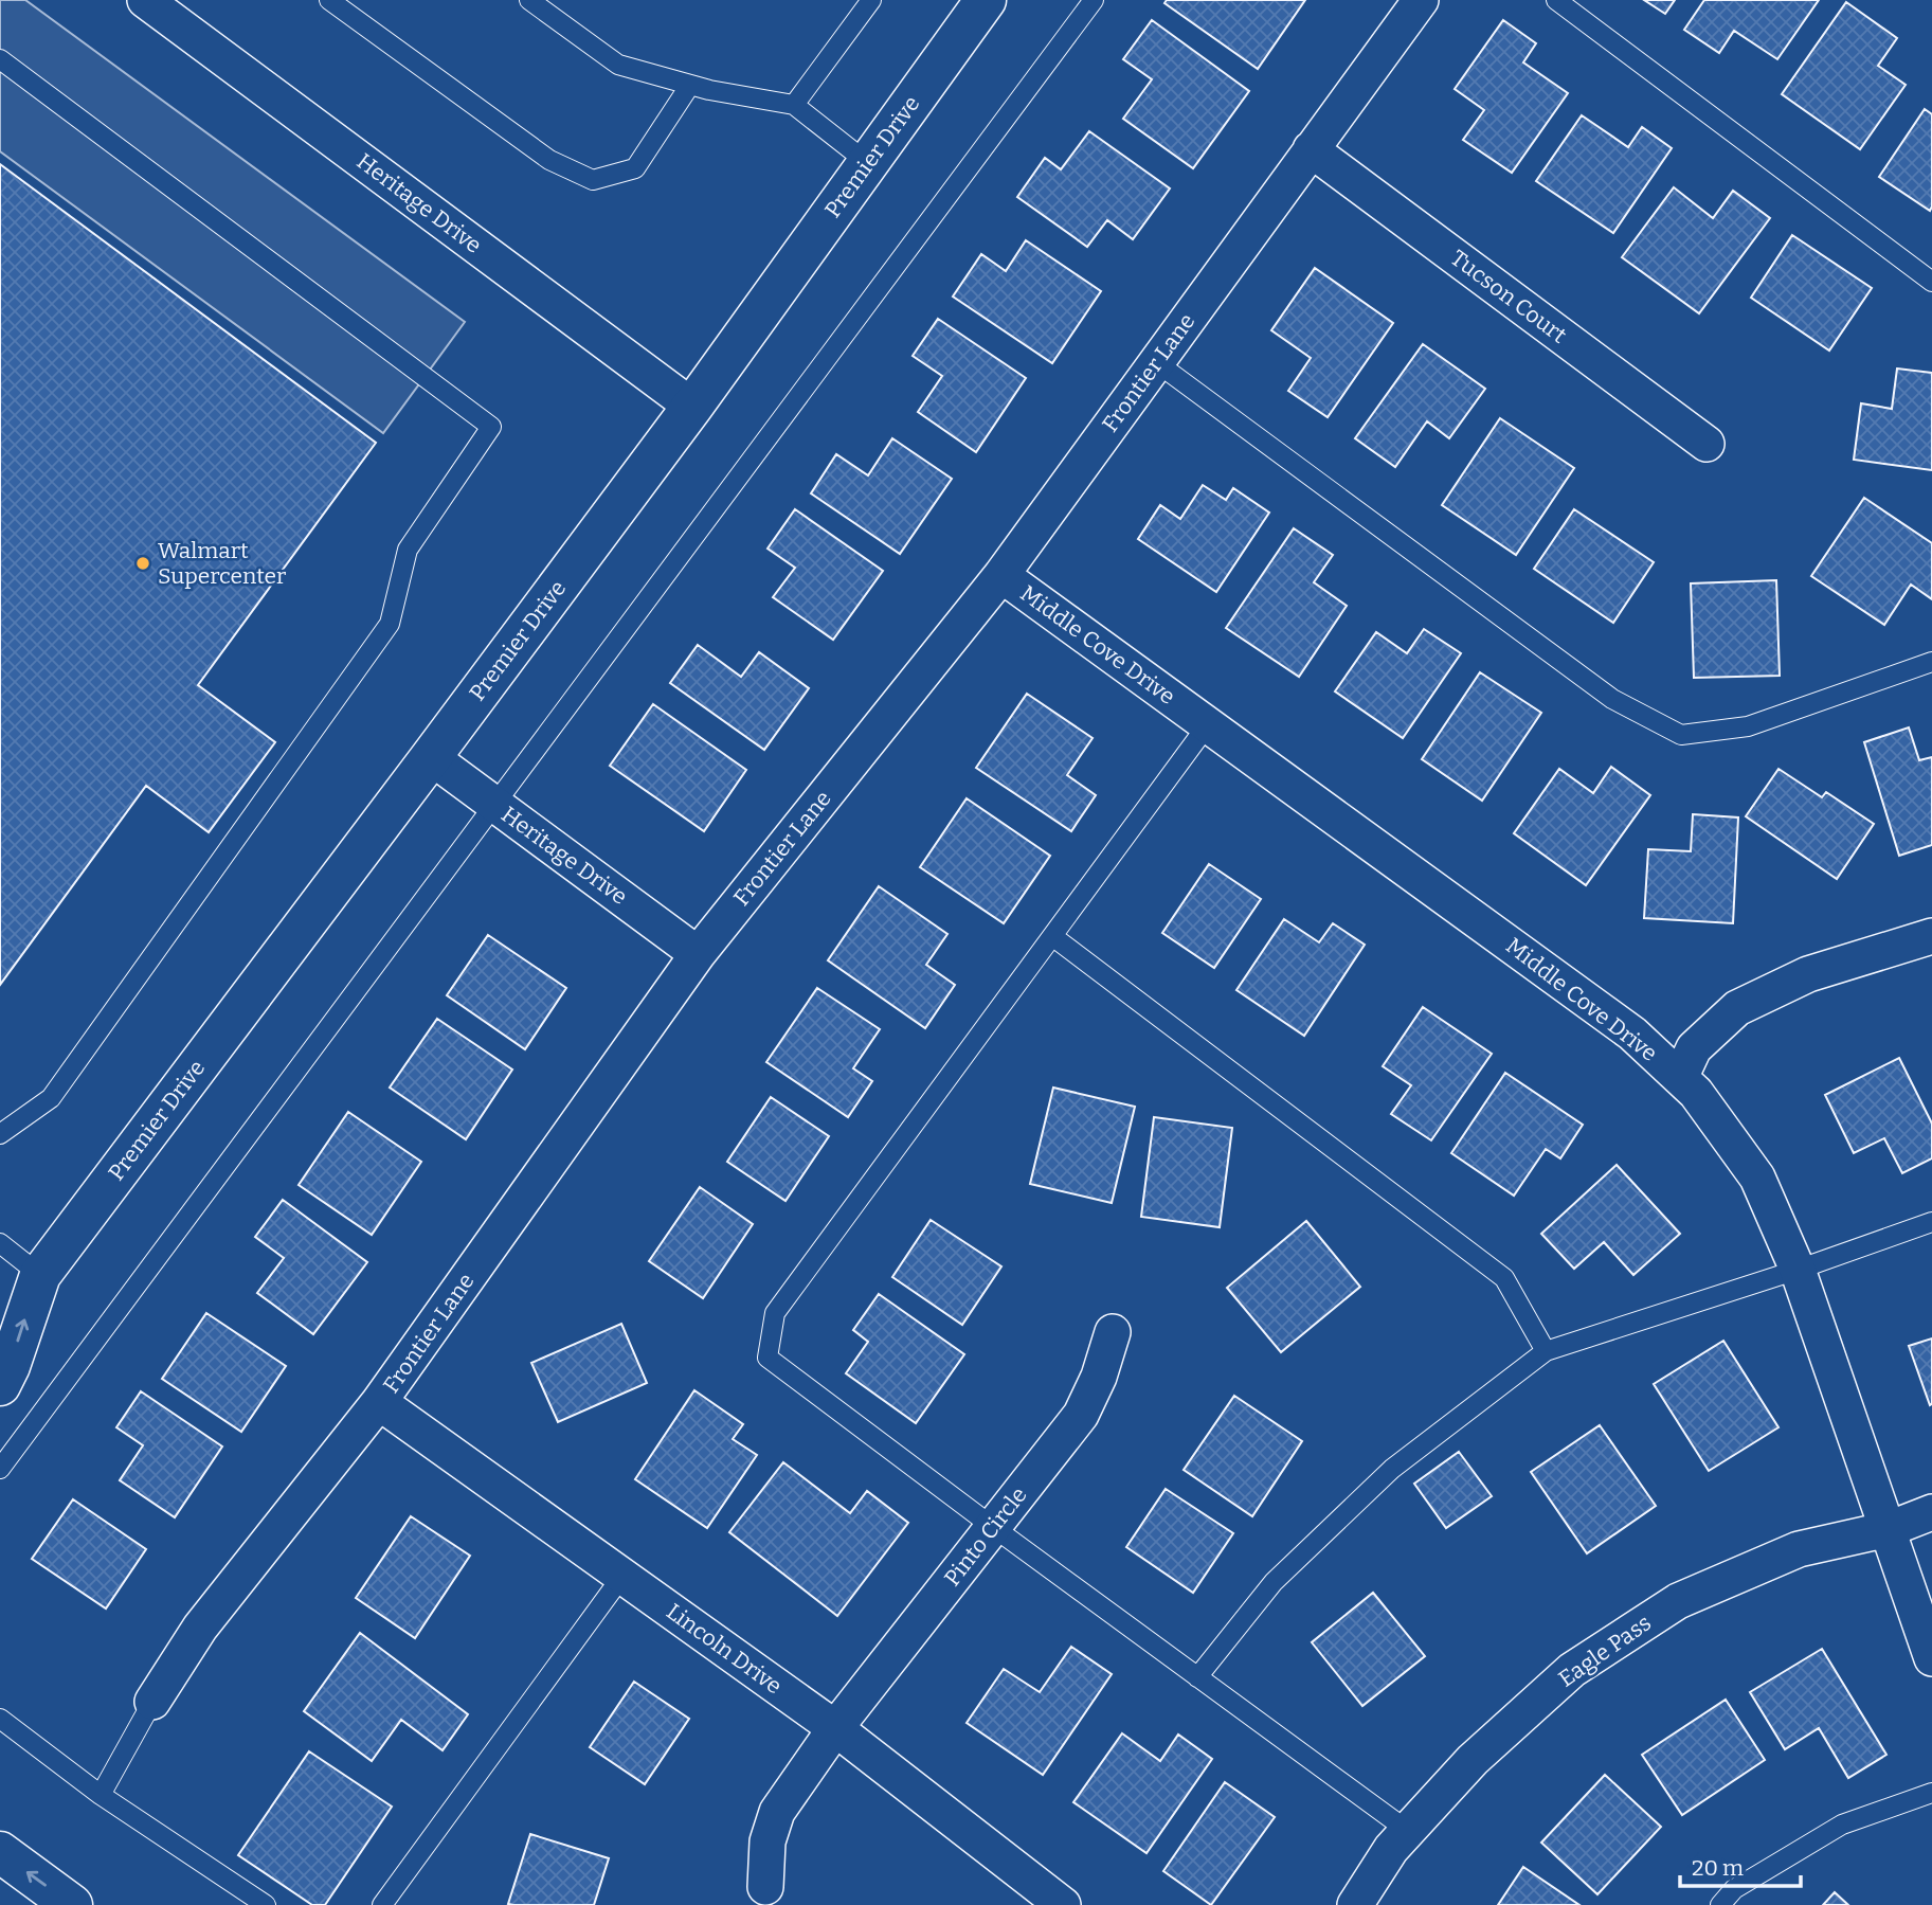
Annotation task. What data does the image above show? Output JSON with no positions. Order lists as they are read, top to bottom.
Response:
{
  "streets": {
    "street": [
      "Premier Drive",
      "Heritage Drive",
      "Tucson Court",
      "Frontier Lane",
      "Middle Cove Drive",
      "Pinto Circle",
      "Lincoln Drive",
      "Eagle Pass"
    ]
  },
  "crossings": [
    ["Premier Drive", "Heritage Drive"],
    ["Heritage Drive", "Frontier Lane"],
    ["Tucson Court", "Frontier Lane"],
    ["Frontier Lane", "Middle Cove Drive"],
    ["Frontier Lane", "Lincoln Drive"],
    ["Middle Cove Drive", "Eagle Pass"],
    ["Pinto Circle", "Lincoln Drive"]
  ],
  "places": ["Walmart Supercenter"],
  "scale_bar": "20 m"
}
